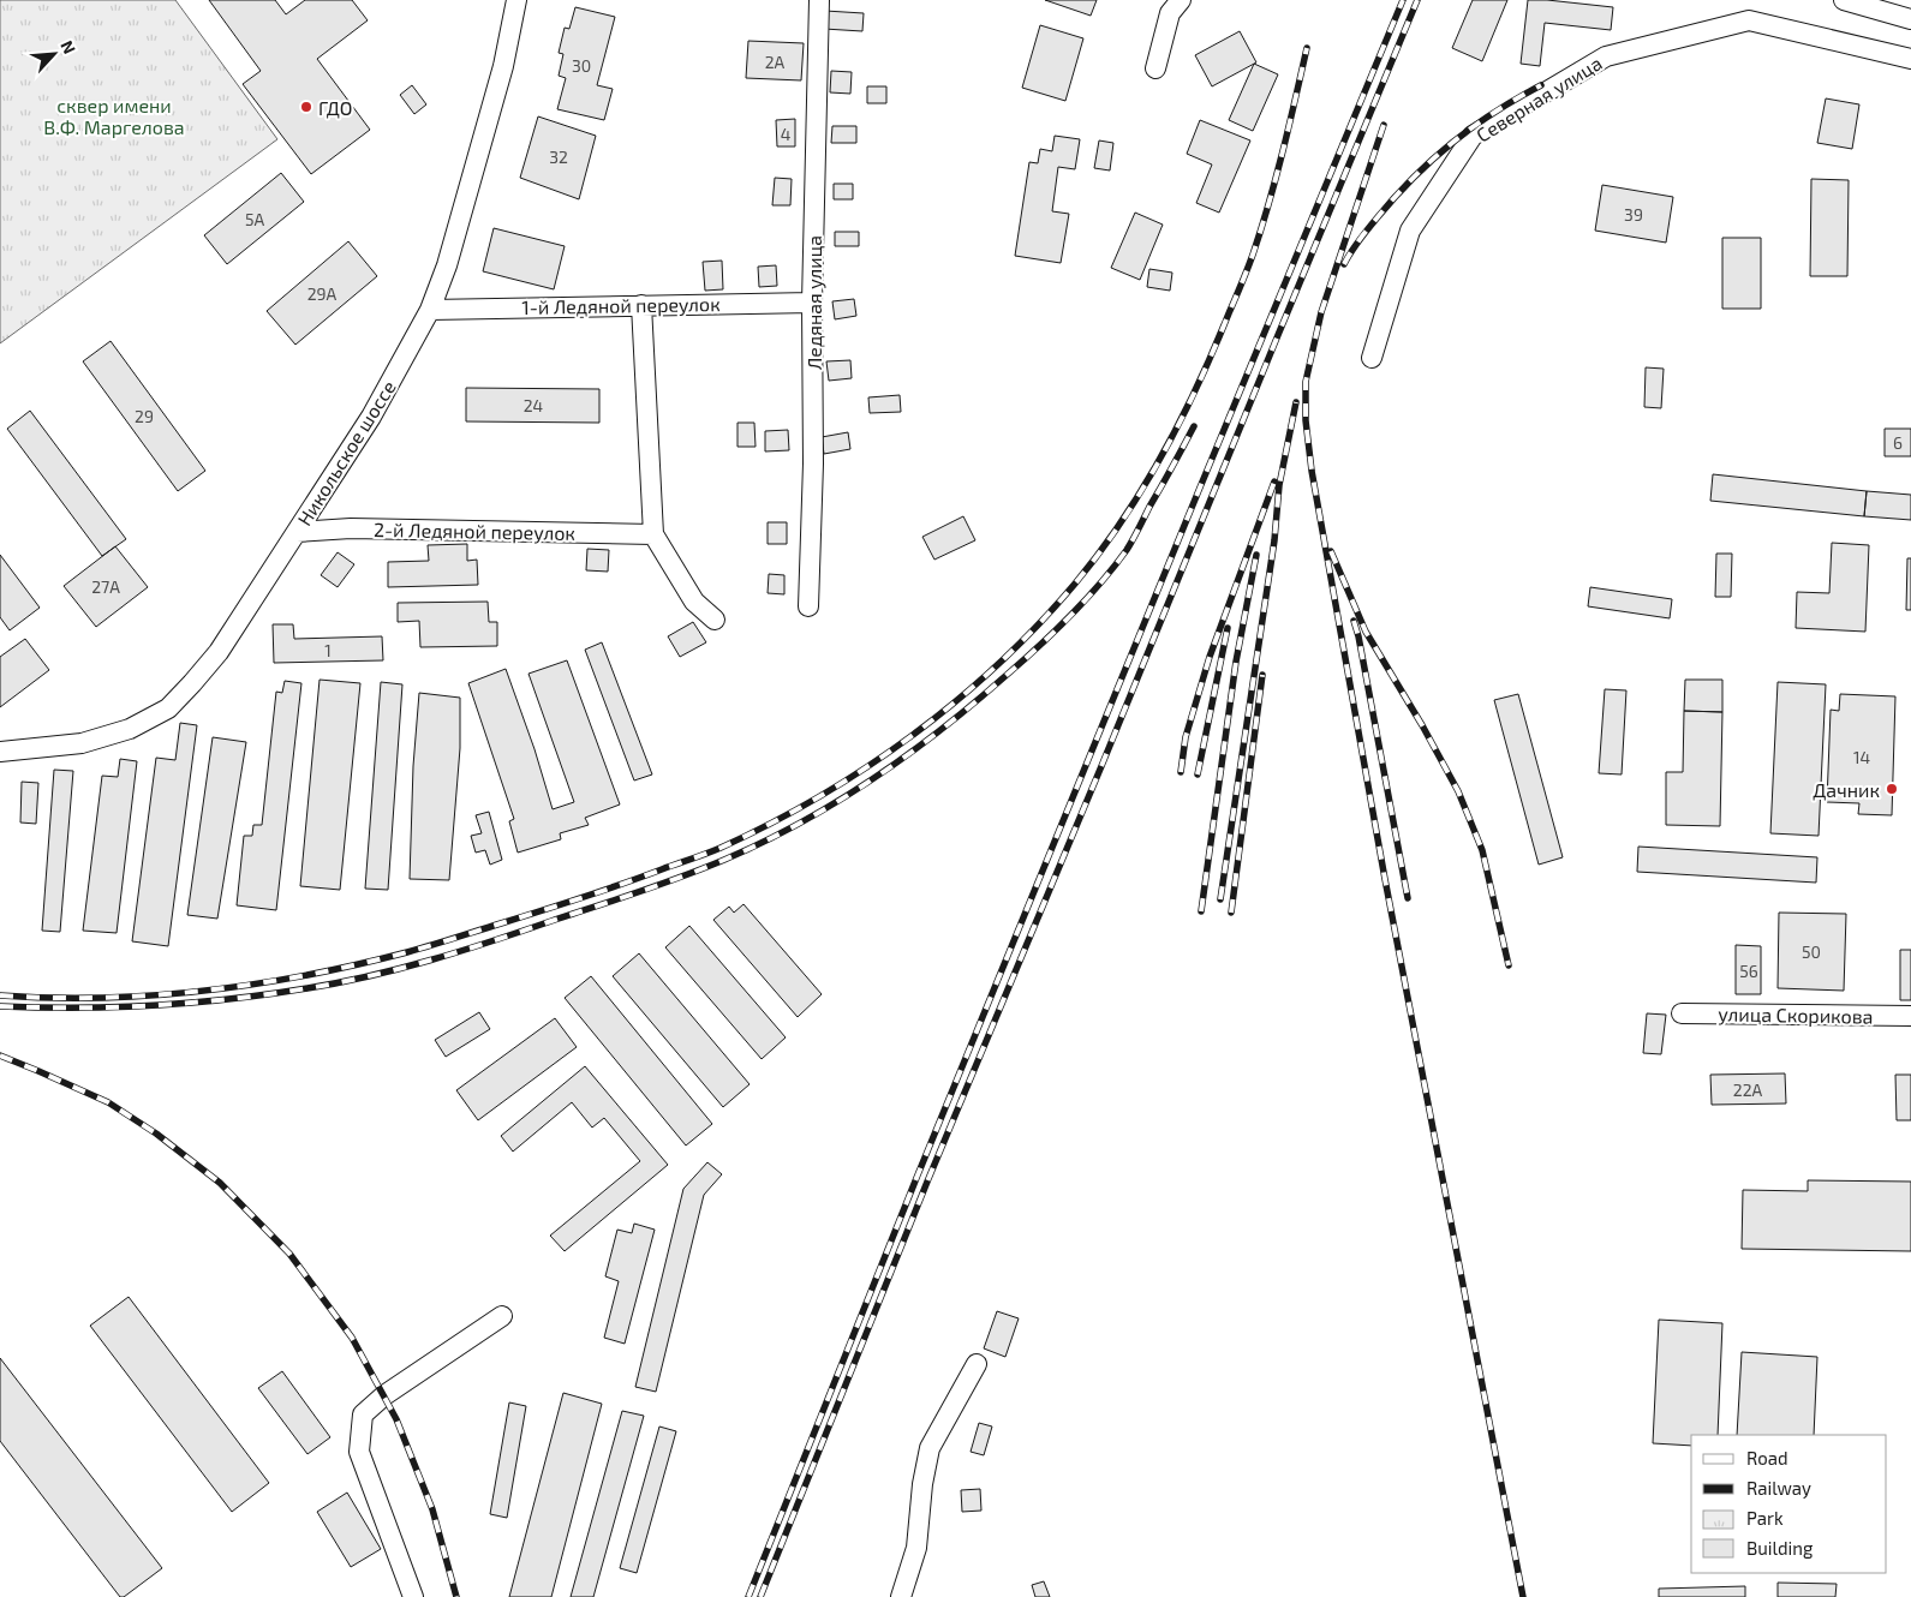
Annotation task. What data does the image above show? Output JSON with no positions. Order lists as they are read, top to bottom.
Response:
{
  "streets": {
    "street": [
      "Северная улица",
      "Ледяная улица",
      "1-й Ледяной переулок",
      "Никольское шоссе",
      "2-й Ледяной переулок",
      "улица Скорикова"
    ]
  },
  "crossings": [
    ["Ледяная улица", "1-й Ледяной переулок"],
    ["1-й Ледяной переулок", "Никольское шоссе"],
    ["Никольское шоссе", "2-й Ледяной переулок"]
  ],
  "parks": ["сквер имени В.Ф. Маргелова"],
  "places": ["ГДО", "Дачник"],
  "house_numbers": [
    "2А",
    "30",
    "4",
    "32",
    "39",
    "5А",
    "29А",
    "24",
    "29",
    "6",
    "27А",
    "1",
    "14",
    "50",
    "56",
    "22А"
  ],
  "legend": [
    "Road",
    "Railway",
    "Park",
    "Building"
  ],
  "north": "top right"
}
